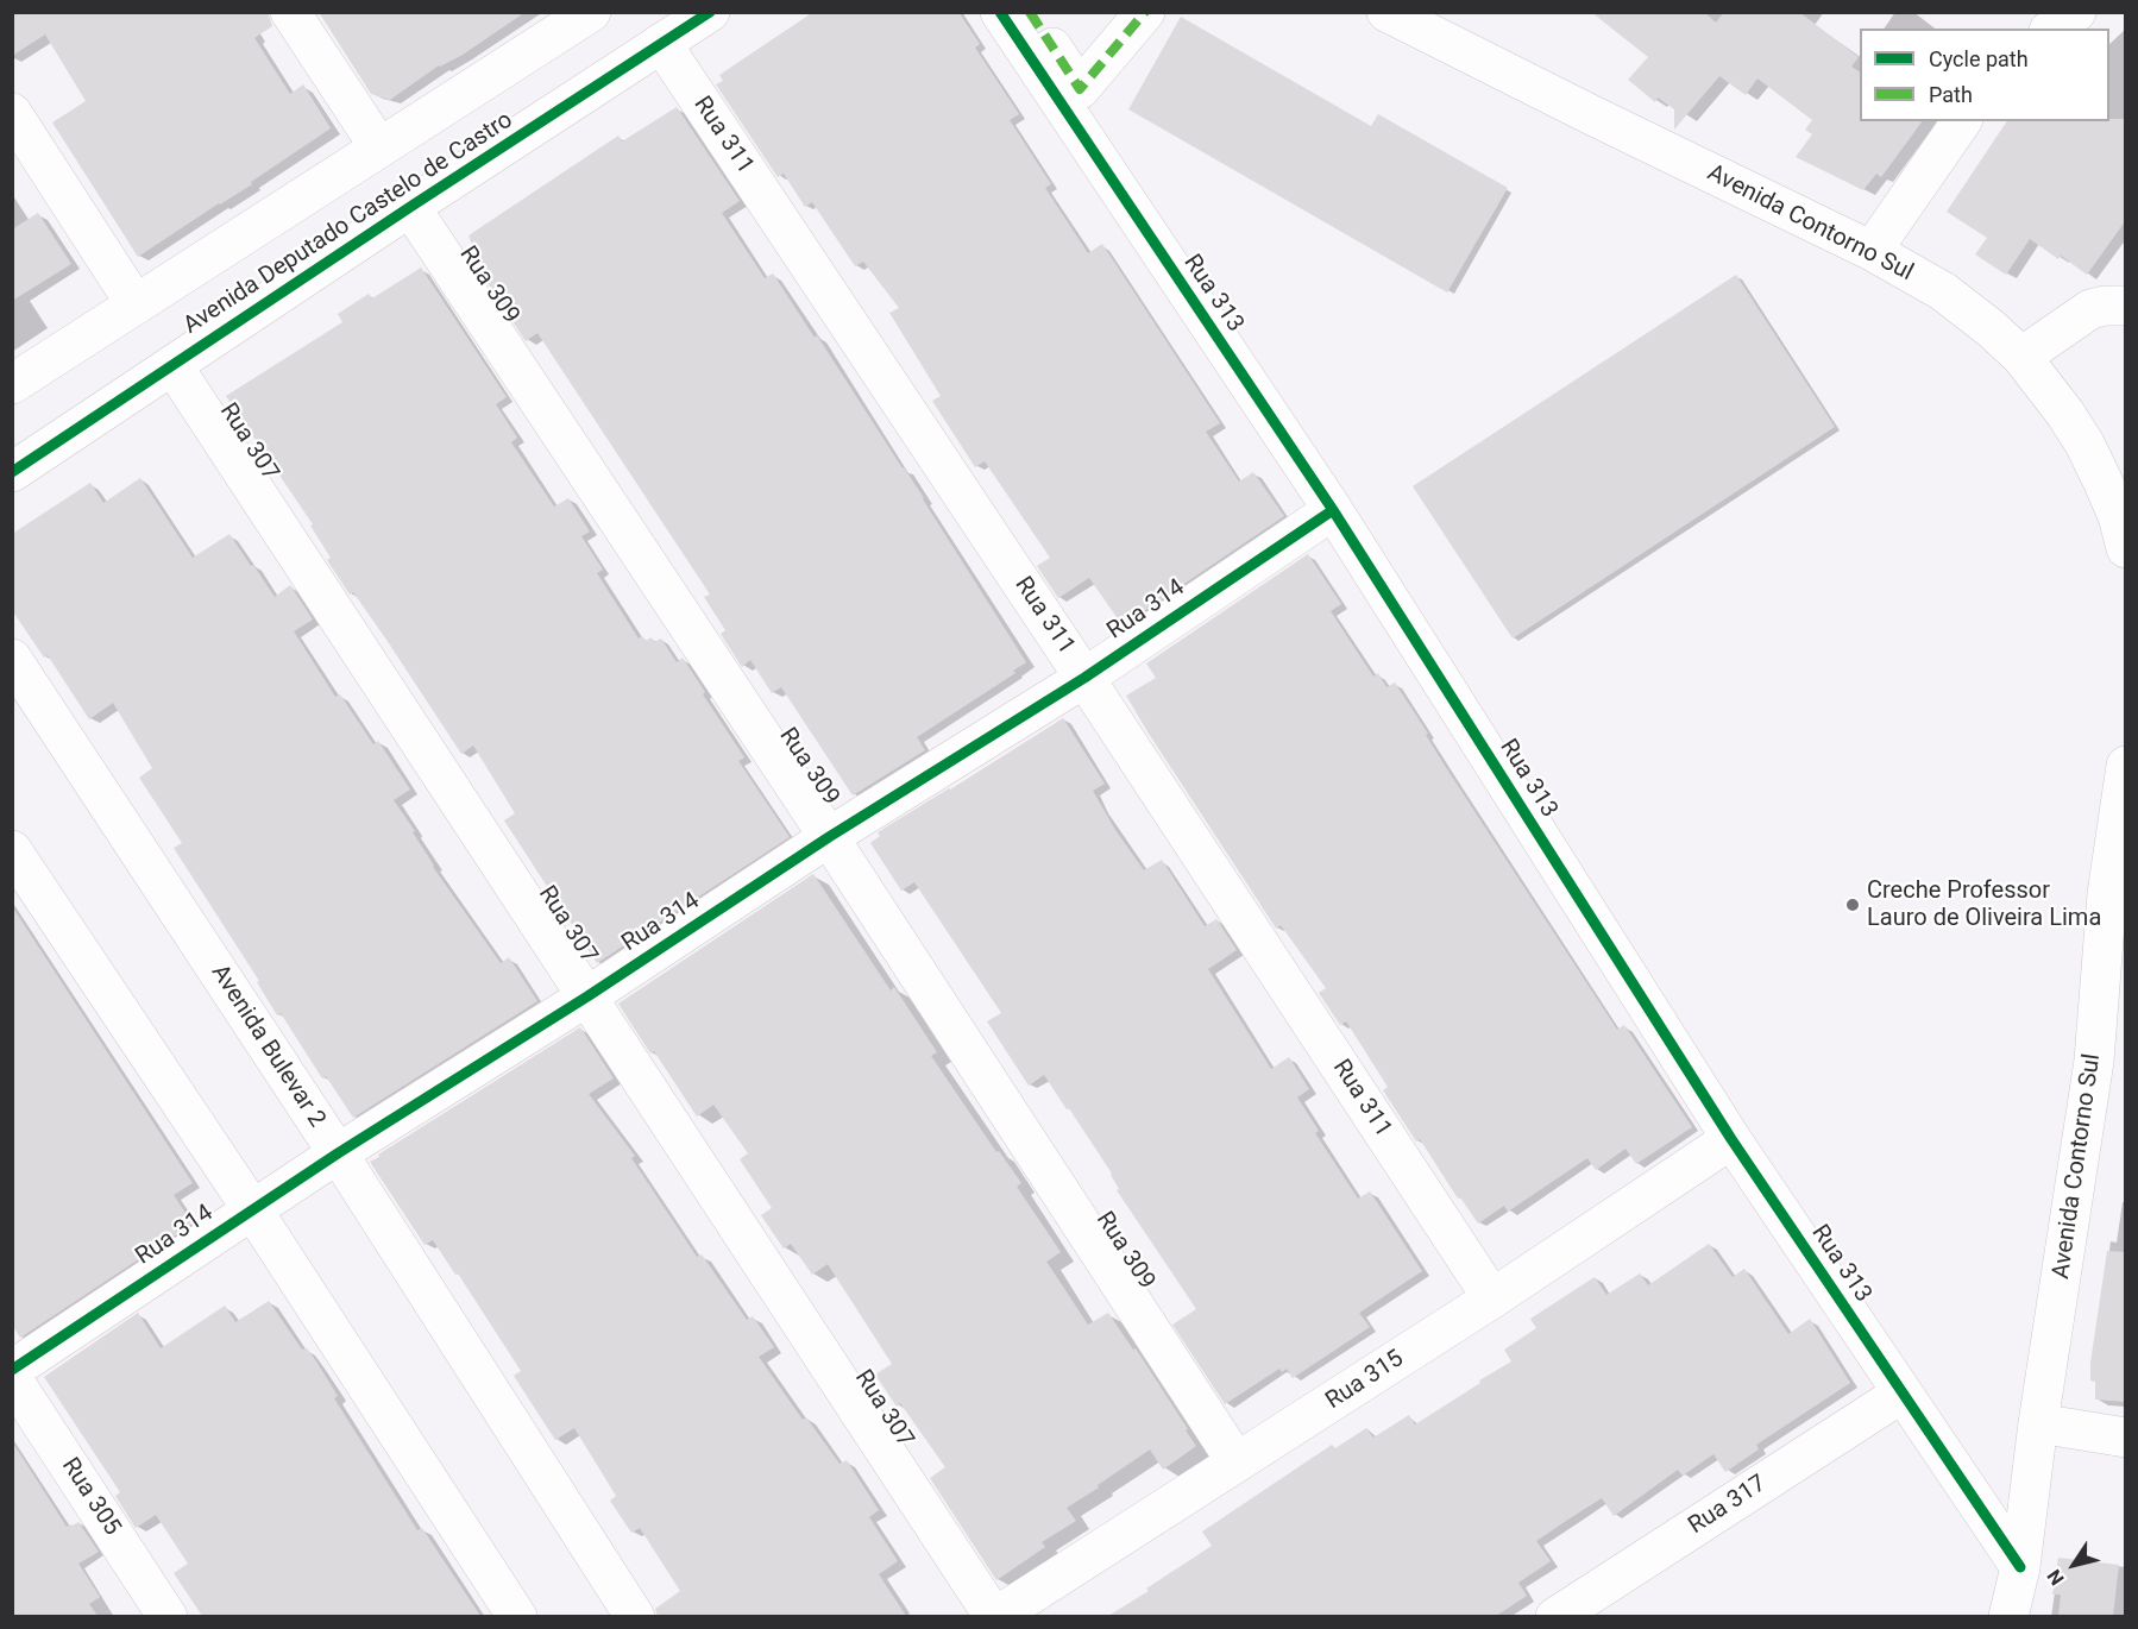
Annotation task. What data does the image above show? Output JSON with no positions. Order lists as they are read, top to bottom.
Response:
{
  "streets": {
    "street": [
      "Rua 311",
      "Avenida Deputado Castelo de Castro",
      "Avenida Contorno Sul",
      "Rua 309",
      "Rua 313",
      "Rua 307",
      "Rua 314",
      "Avenida Bulevar 2",
      "Rua 315",
      "Rua 305",
      "Rua 317"
    ]
  },
  "crossings": [
    ["Rua 311", "Avenida Deputado Castelo de Castro"],
    ["Rua 311", "Rua 314"],
    ["Rua 311", "Rua 315"],
    ["Avenida Deputado Castelo de Castro", "Rua 309"],
    ["Avenida Deputado Castelo de Castro", "Rua 307"],
    ["Avenida Contorno Sul", "Rua 313"],
    ["Rua 309", "Rua 314"],
    ["Rua 309", "Rua 315"],
    ["Rua 313", "Rua 314"],
    ["Rua 313", "Rua 315"],
    ["Rua 313", "Rua 317"],
    ["Rua 307", "Rua 314"],
    ["Rua 307", "Rua 315"],
    ["Rua 314", "Avenida Bulevar 2"]
  ],
  "places": ["Creche Professor Lauro de Oliveira Lima"],
  "legend": ["Cycle path", "Path"],
  "north": "bottom left"
}
